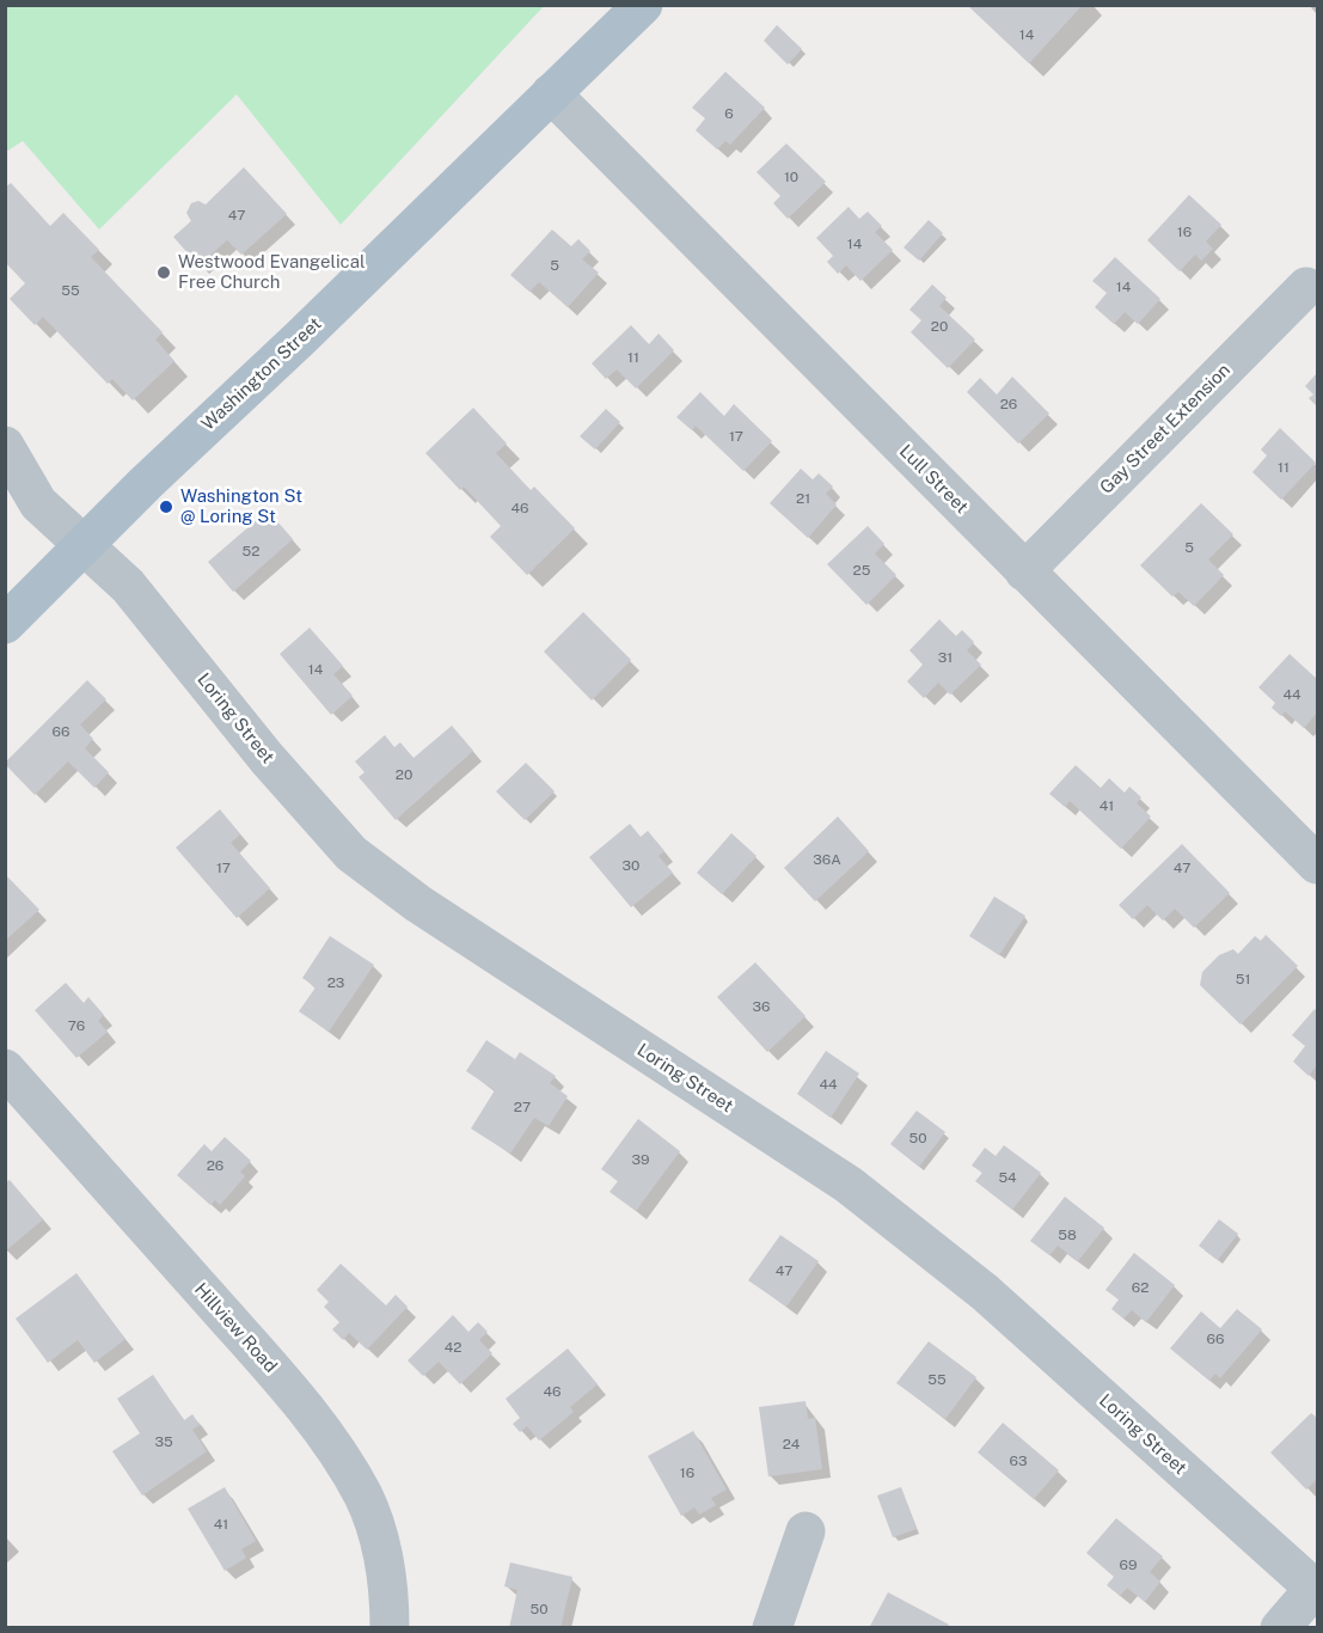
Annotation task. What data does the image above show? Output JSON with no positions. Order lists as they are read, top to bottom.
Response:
{
  "streets": {
    "main road": ["Washington Street"],
    "street": [
      "Gay Street Extension",
      "Lull Street",
      "Loring Street",
      "Hillview Road"
    ]
  },
  "crossings": [
    ["Washington Street", "Lull Street"],
    ["Washington Street", "Loring Street"],
    ["Gay Street Extension", "Lull Street"]
  ],
  "places": ["Westwood Evangelical Free Church", "Washington St @ Loring St"],
  "house_numbers": [
    "14",
    "6",
    "10",
    "47",
    "16",
    "14",
    "5",
    "14",
    "55",
    "20",
    "11",
    "26",
    "17",
    "11",
    "21",
    "46",
    "5",
    "52",
    "25",
    "31",
    "14",
    "44",
    "66",
    "20",
    "41",
    "36A",
    "30",
    "17",
    "47",
    "51",
    "23",
    "36",
    "76",
    "44",
    "27",
    "50",
    "39",
    "26",
    "54",
    "58",
    "47",
    "62",
    "66",
    "42",
    "55",
    "46",
    "35",
    "24",
    "63",
    "16",
    "41",
    "69",
    "50"
  ]
}
